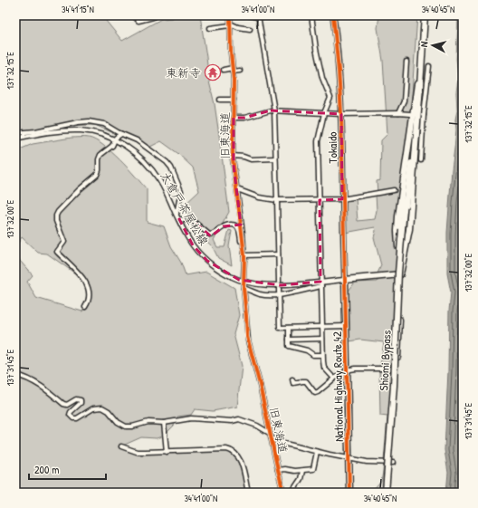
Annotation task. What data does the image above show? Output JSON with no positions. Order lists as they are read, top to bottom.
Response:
{
  "streets": {
    "highway": ["Shiomi Bypass", "National Highway Route 42"],
    "main road": ["Tokaido"],
    "street": ["旧東海道", "大倉戸茶屋松線"]
  },
  "crossings": [
    ["Tokaido", "大倉戸茶屋松線"],
    ["Tokaido", "National Highway Route 42"],
    ["大倉戸茶屋松線", "National Highway Route 42"]
  ],
  "places": {
    "temple": ["東新寺"]
  },
  "scale_bar": "200 m",
  "north": "left",
  "coordinates": [
    "34°41'15\"N",
    "34°41'00\"N",
    "34°40'45\"N",
    "137°32'15\"E",
    "137°32'00\"E",
    "137°31'45\"E"
  ]
}
